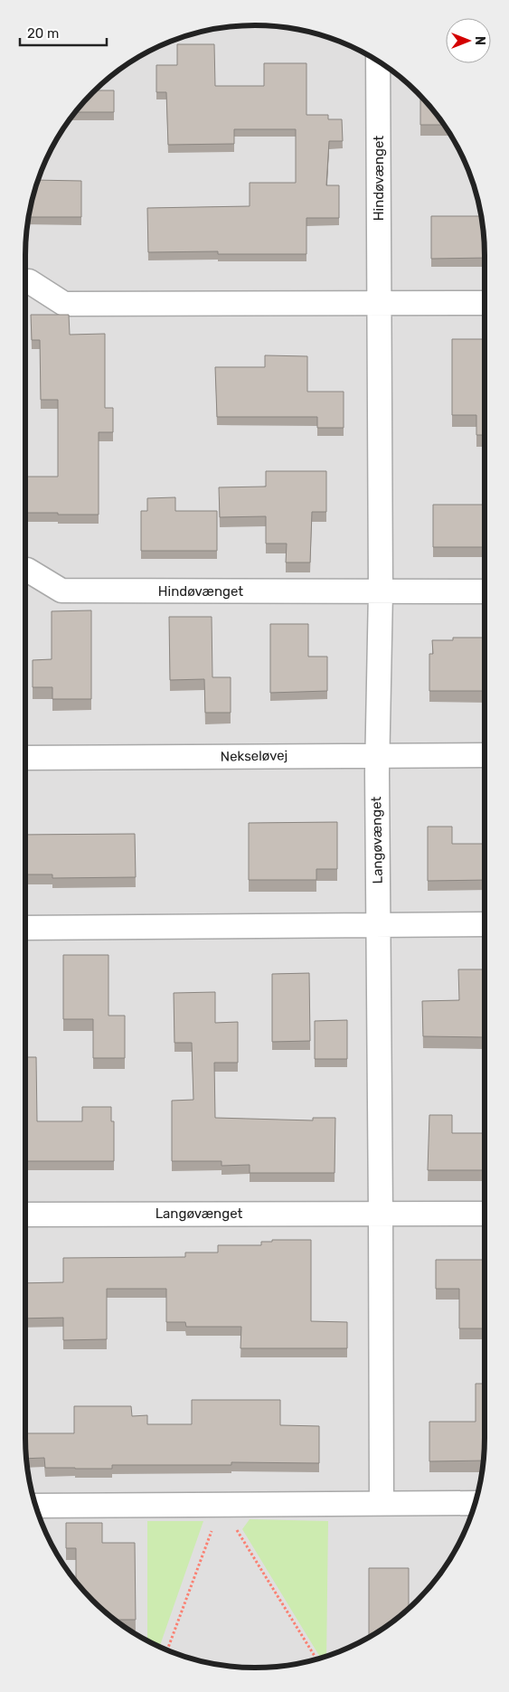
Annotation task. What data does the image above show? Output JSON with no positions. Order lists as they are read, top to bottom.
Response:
{
  "streets": {
    "street": ["Hindøvænget", "Nekseløvej", "Langøvænget"]
  },
  "crossings": [
    ["Hindøvænget", "Nekseløvej"],
    ["Hindøvænget", "Langøvænget"],
    ["Nekseløvej", "Langøvænget"]
  ],
  "scale_bar": "20 m",
  "north": "right"
}
